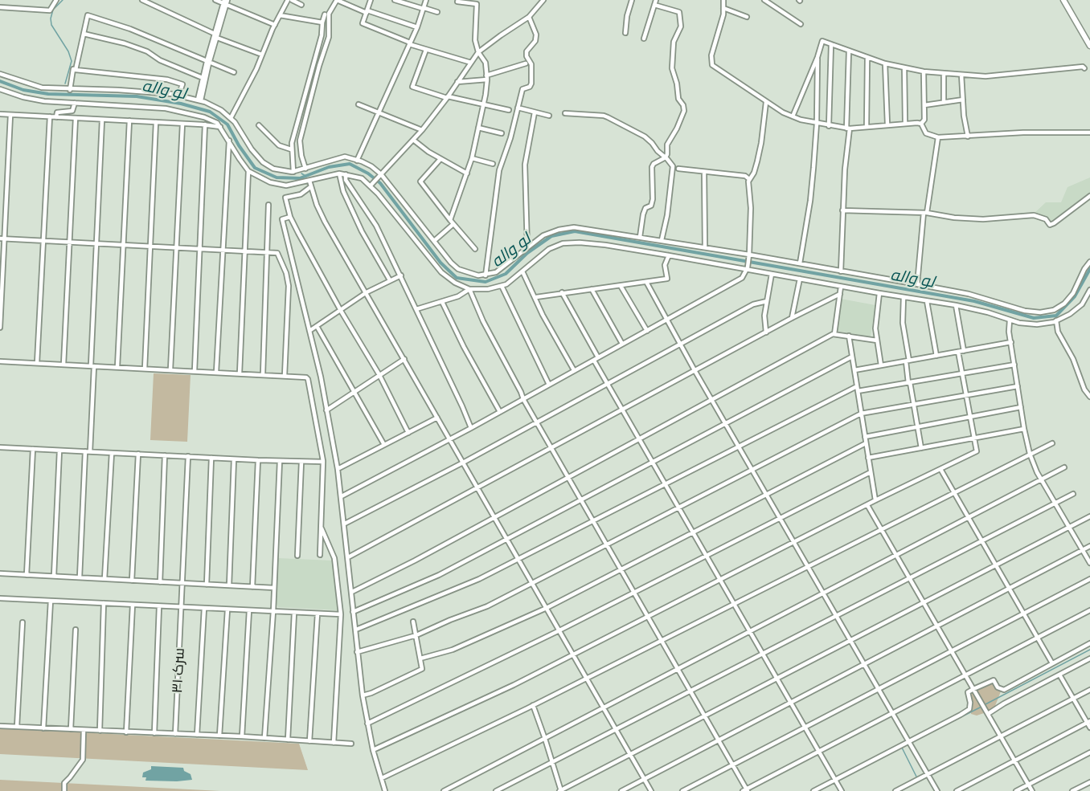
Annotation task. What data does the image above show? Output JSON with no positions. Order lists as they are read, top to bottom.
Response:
{
  "streets": {
    "street": ["سرک ۳۱"]
  },
  "water": ["لو واله"]
}
